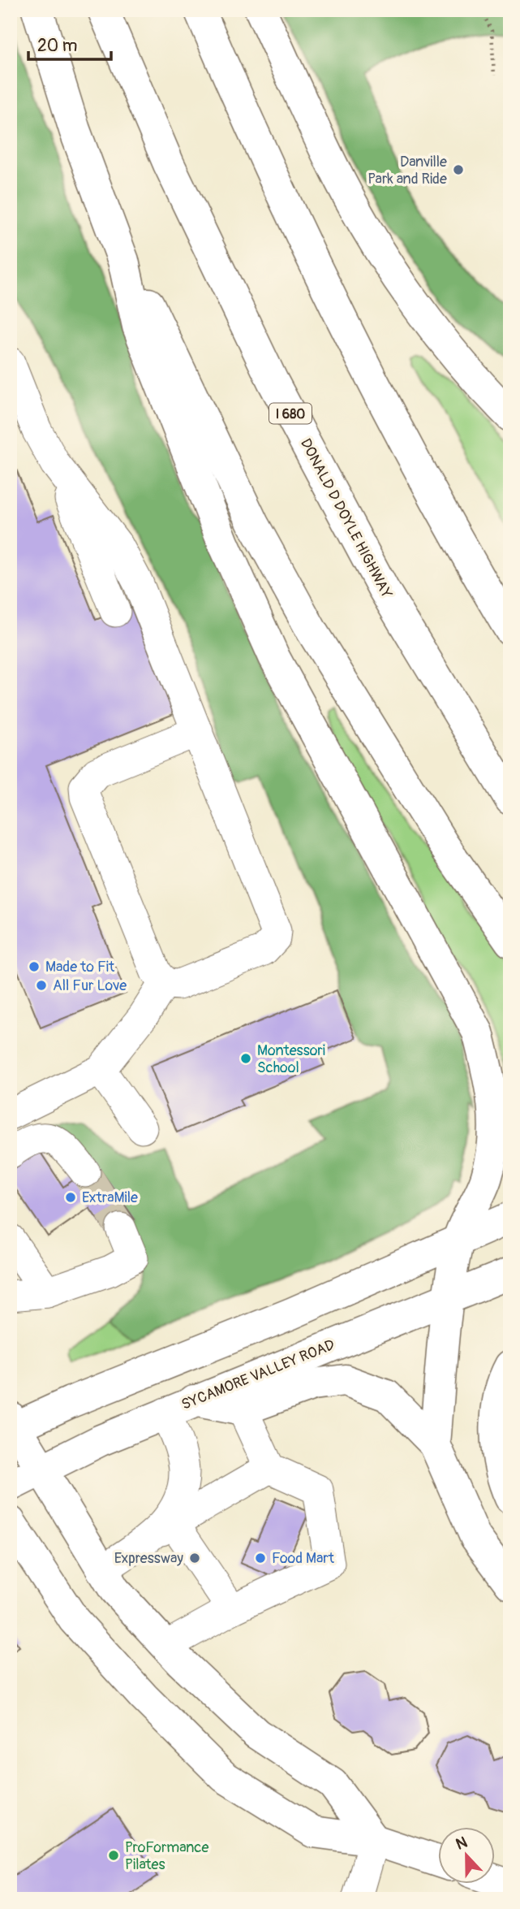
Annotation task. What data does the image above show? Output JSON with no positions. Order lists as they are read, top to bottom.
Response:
{
  "streets": {
    "main road": ["I 680", "DONALD D DOYLE HIGHWAY", "SYCAMORE VALLEY ROAD"]
  },
  "places": [
    "Danville Park and Ride",
    "Made to Fit",
    "All Fur Love",
    "Montessori School",
    "ExtraMile",
    "Expressway",
    "Food Mart",
    "ProFormance Pilates"
  ],
  "scale_bar": "20 m",
  "north": "top"
}
